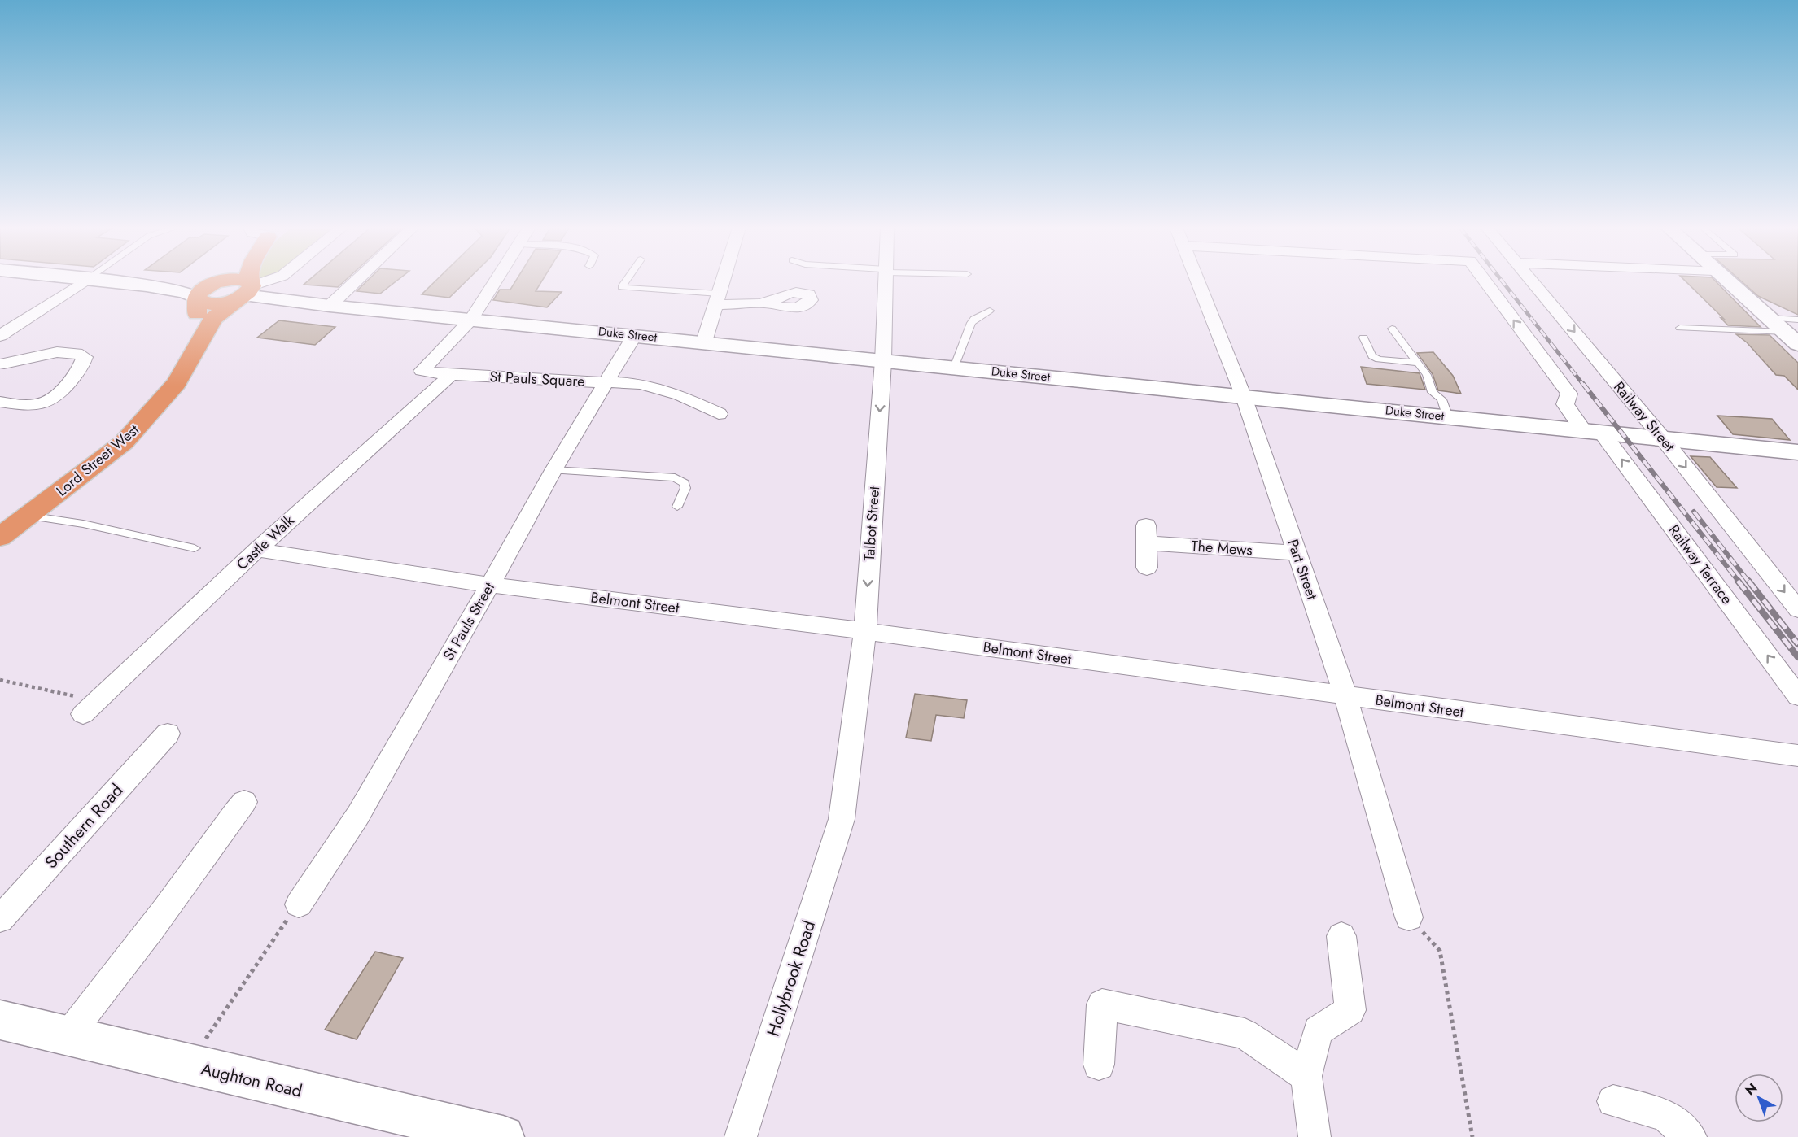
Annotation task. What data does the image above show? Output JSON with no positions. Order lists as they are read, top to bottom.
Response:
{
  "streets": {
    "highway": ["Lord Street West"],
    "street": [
      "Duke Street",
      "St Pauls Square",
      "Railway Street",
      "Talbot Street",
      "Castle Walk",
      "The Mews",
      "Railway Terrace",
      "Part Street",
      "Belmont Street",
      "St Pauls Street",
      "Southern Road",
      "Hollybrook Road",
      "Aughton Road"
    ]
  },
  "crossings": [
    ["Duke Street", "St Pauls Square"],
    ["Duke Street", "Railway Street"],
    ["Duke Street", "Lord Street West"],
    ["Duke Street", "Talbot Street"],
    ["Duke Street", "Railway Terrace"],
    ["Duke Street", "Part Street"],
    ["Duke Street", "St Pauls Street"],
    ["St Pauls Square", "Castle Walk"],
    ["St Pauls Square", "St Pauls Street"],
    ["Talbot Street", "Belmont Street"],
    ["Talbot Street", "Hollybrook Road"],
    ["Castle Walk", "Belmont Street"],
    ["The Mews", "Part Street"],
    ["Part Street", "Belmont Street"],
    ["Belmont Street", "St Pauls Street"]
  ],
  "one_way": ["Railway Street", "Talbot Street", "Railway Terrace"],
  "north": "top left"
}
